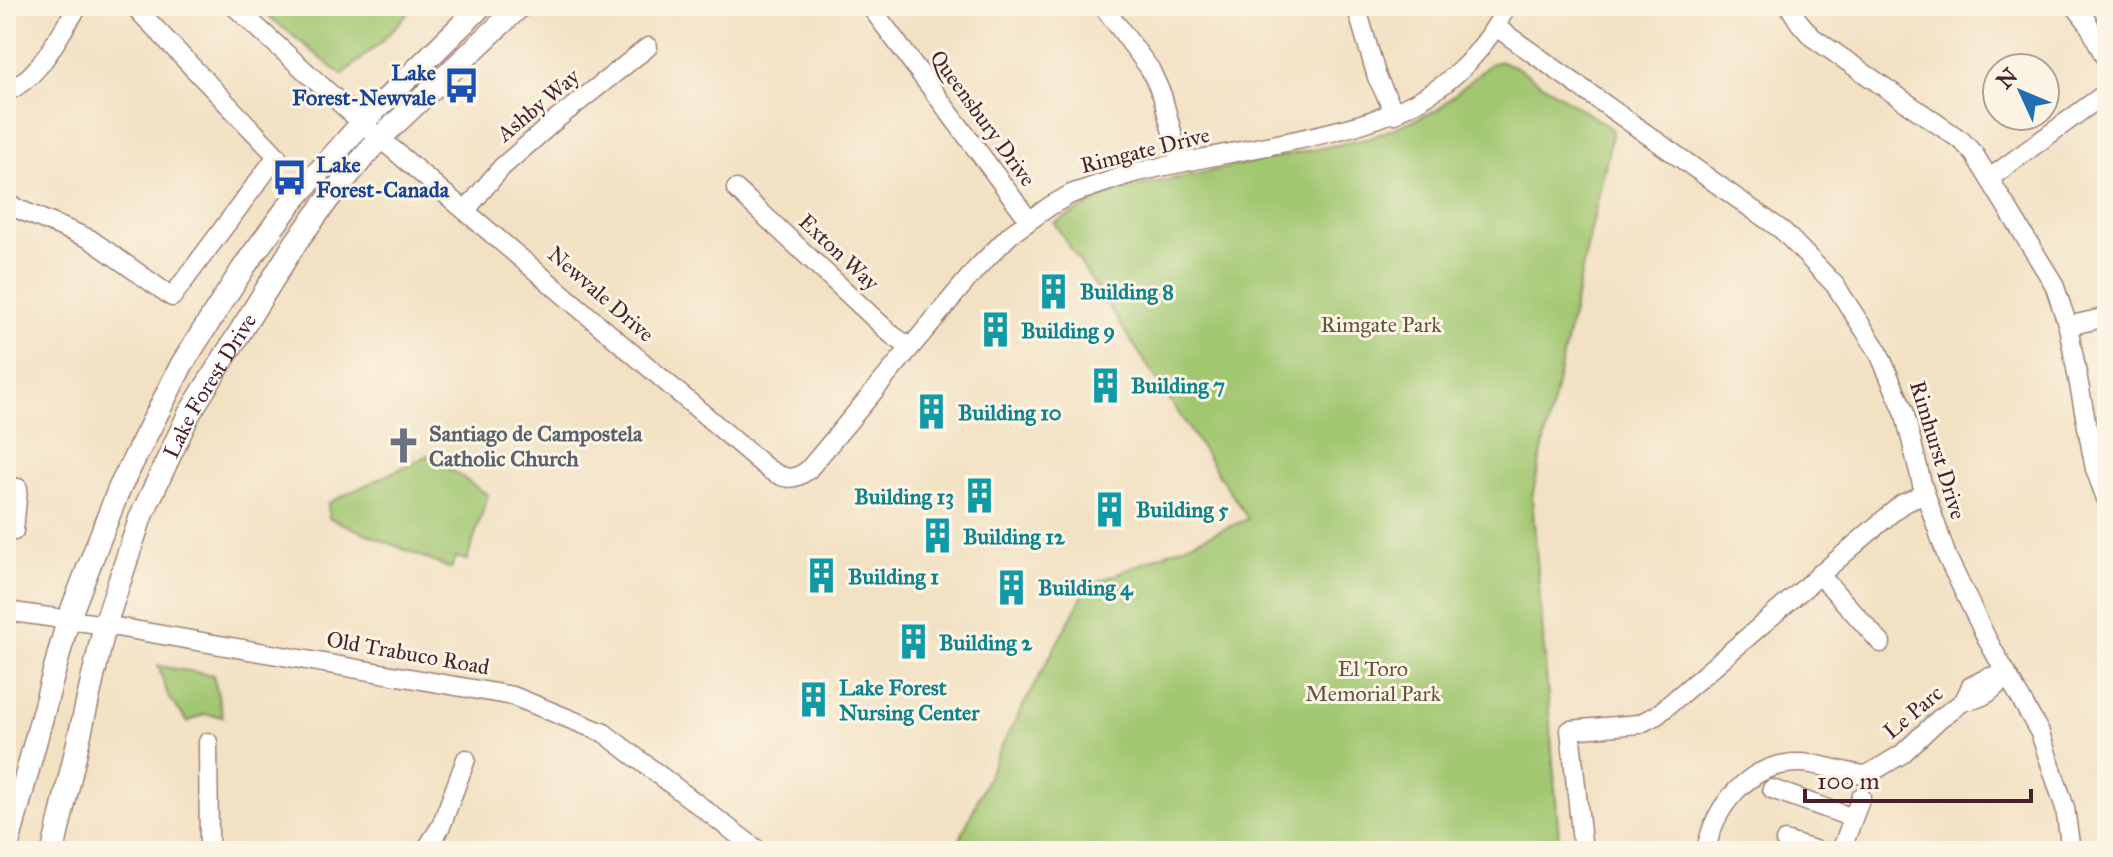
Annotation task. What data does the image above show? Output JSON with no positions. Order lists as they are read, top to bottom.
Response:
{
  "streets": {
    "main road": ["Lake Forest Drive"],
    "street": [
      "Ashby Way",
      "Queensbury Drive",
      "Rimgate Drive",
      "Exton Way",
      "Newvale Drive",
      "Rimhurst Drive",
      "Old Trabuco Road",
      "Le Parc"
    ]
  },
  "crossings": [
    ["Ashby Way", "Newvale Drive"],
    ["Queensbury Drive", "Rimgate Drive"],
    ["Rimgate Drive", "Exton Way"],
    ["Rimgate Drive", "Newvale Drive"],
    ["Rimgate Drive", "Rimhurst Drive"],
    ["Newvale Drive", "Lake Forest Drive"],
    ["Lake Forest Drive", "Old Trabuco Road"],
    ["Rimhurst Drive", "Le Parc"]
  ],
  "parks": ["Rimgate Park", "El Toro Memorial Park"],
  "places": {
    "bus stop": ["Lake Forest-Newvale", "Lake Forest-Canada"],
    "building": [
      "Building 8",
      "Building 9",
      "Building 7",
      "Building 10",
      "Building 13",
      "Building 5",
      "Building 12",
      "Building 1",
      "Building 4",
      "Building 2",
      "Lake Forest Nursing Center"
    ],
    "church": ["Santiago de Campostela Catholic Church"]
  },
  "scale_bar": "100 m",
  "north": "top left"
}
